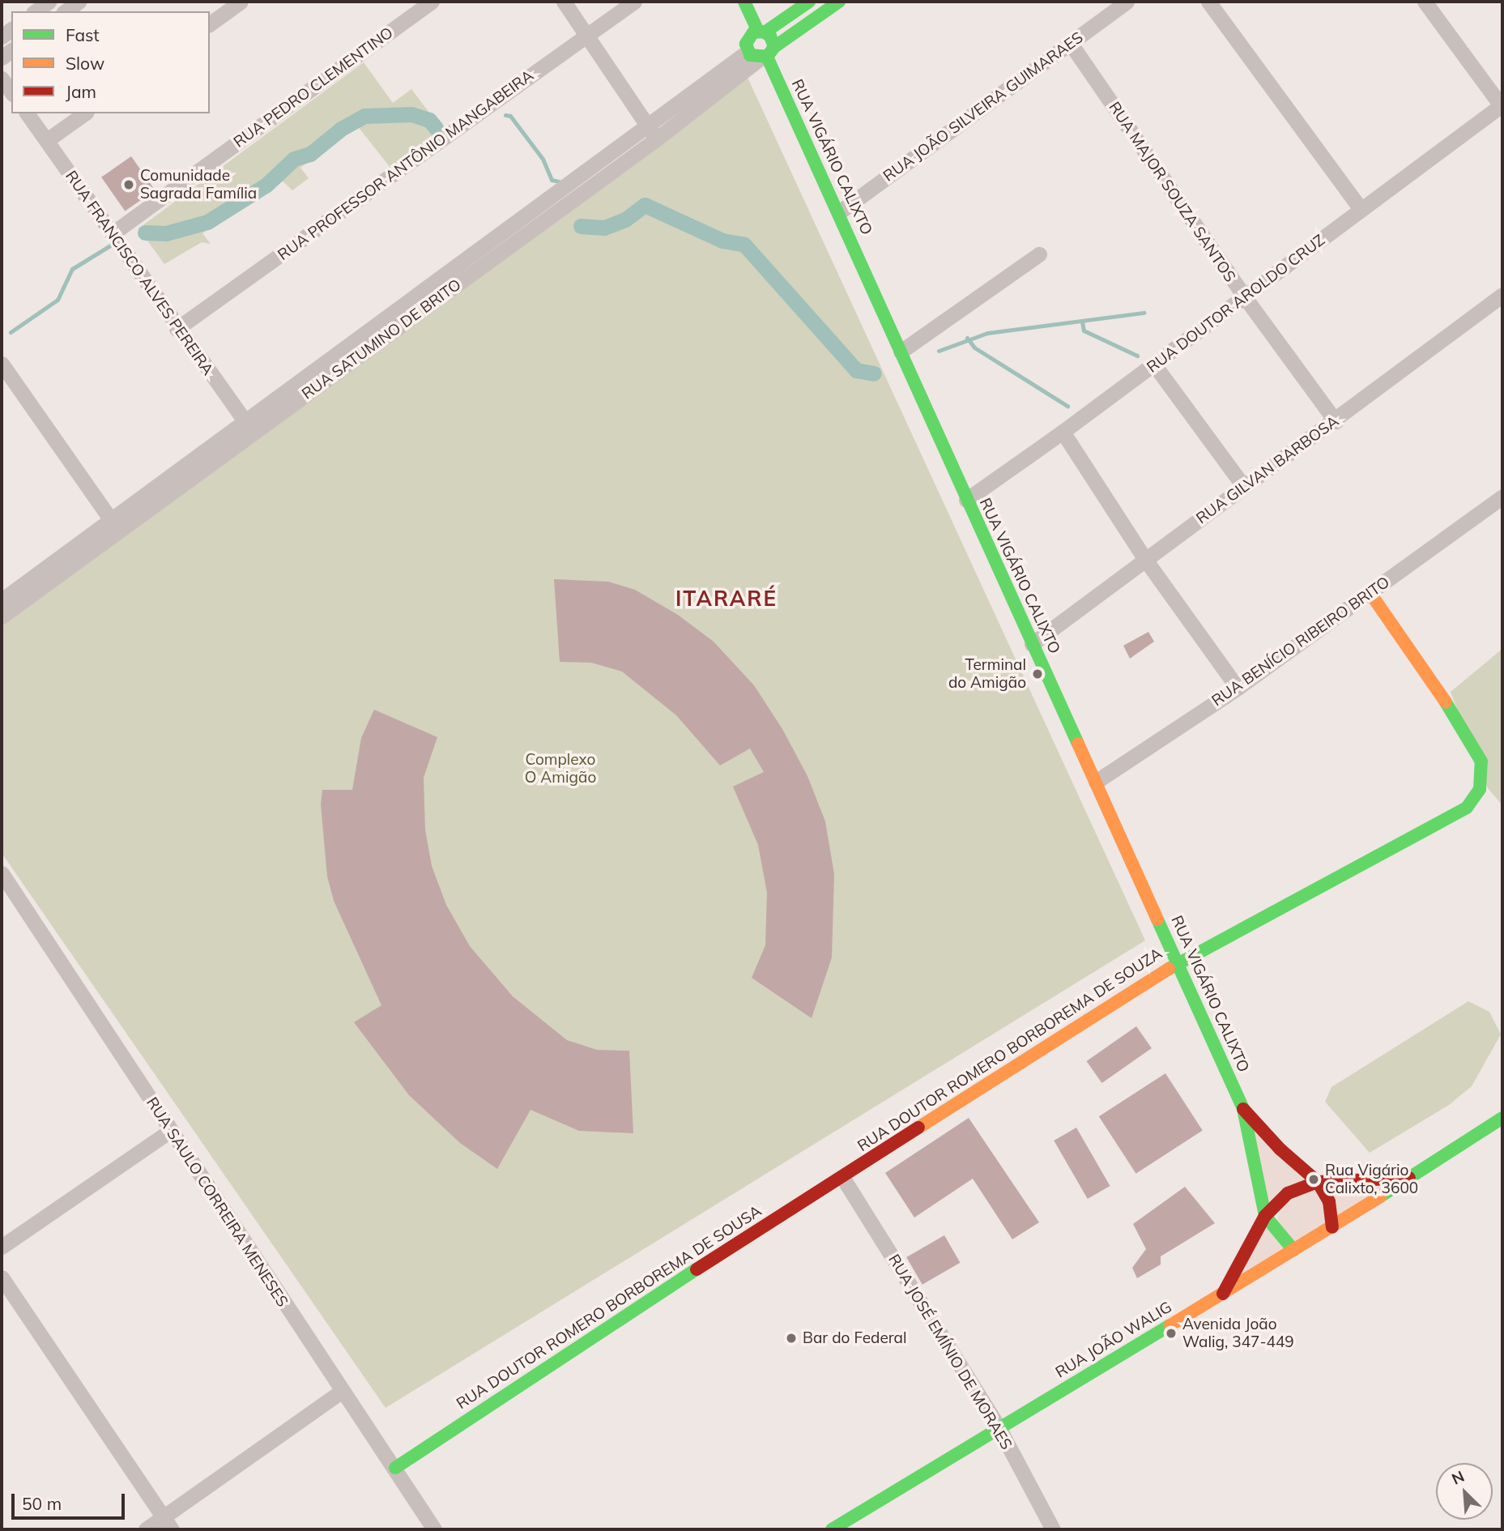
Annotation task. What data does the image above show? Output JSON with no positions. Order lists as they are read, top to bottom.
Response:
{
  "streets": {
    "main road": [
      "RUA VIGÁRIO CALIXTO",
      "RUA SATUMINO DE BRITO",
      "RUA DOUTOR ROMERO BORBOREMA DE SOUZA",
      "RUA DOUTOR ROMERO BORBOREMA DE SOUSA",
      "RUA JOÃO WALIG"
    ],
    "street": [
      "RUA PEDRO CLEMENTINO",
      "RUA JOÃO SILVEIRA GUIMARAES",
      "RUA PROFESSOR ANTÔNIO MANGABEIRA",
      "RUA MAJOR SOUZA SANTOS",
      "RUA FRANCISCO ALVES PEREIRA",
      "RUA DOUTOR AROLDO CRUZ",
      "RUA GILVAN BARBOSA",
      "RUA BENÍCIO RIBEIRO BRITO",
      "RUA SAULO CORREIRA MENESES",
      "RUA JOSÉ EMÍNIO DE MORAES"
    ]
  },
  "crossings": [
    ["RUA PEDRO CLEMENTINO", "RUA FRANCISCO ALVES PEREIRA"],
    ["RUA JOÃO SILVEIRA GUIMARAES", "RUA VIGÁRIO CALIXTO"],
    ["RUA JOÃO SILVEIRA GUIMARAES", "RUA MAJOR SOUZA SANTOS"],
    ["RUA VIGÁRIO CALIXTO", "RUA DOUTOR AROLDO CRUZ"],
    ["RUA VIGÁRIO CALIXTO", "RUA SATUMINO DE BRITO"],
    ["RUA VIGÁRIO CALIXTO", "RUA GILVAN BARBOSA"],
    ["RUA VIGÁRIO CALIXTO", "RUA BENÍCIO RIBEIRO BRITO"],
    ["RUA VIGÁRIO CALIXTO", "RUA DOUTOR ROMERO BORBOREMA DE SOUZA"],
    ["RUA VIGÁRIO CALIXTO", "RUA JOÃO WALIG"],
    ["RUA PROFESSOR ANTÔNIO MANGABEIRA", "RUA FRANCISCO ALVES PEREIRA"],
    ["RUA MAJOR SOUZA SANTOS", "RUA DOUTOR AROLDO CRUZ"],
    ["RUA MAJOR SOUZA SANTOS", "RUA GILVAN BARBOSA"],
    ["RUA FRANCISCO ALVES PEREIRA", "RUA SATUMINO DE BRITO"],
    ["RUA BENÍCIO RIBEIRO BRITO", "RUA DOUTOR ROMERO BORBOREMA DE SOUZA"],
    ["RUA DOUTOR ROMERO BORBOREMA DE SOUZA", "RUA DOUTOR ROMERO BORBOREMA DE SOUSA"],
    ["RUA DOUTOR ROMERO BORBOREMA DE SOUZA", "RUA JOSÉ EMÍNIO DE MORAES"],
    ["RUA SAULO CORREIRA MENESES", "RUA DOUTOR ROMERO BORBOREMA DE SOUSA"],
    ["RUA DOUTOR ROMERO BORBOREMA DE SOUSA", "RUA JOSÉ EMÍNIO DE MORAES"],
    ["RUA JOÃO WALIG", "RUA JOSÉ EMÍNIO DE MORAES"]
  ],
  "districts": ["ITARARÉ"],
  "parks": ["Complexo O Amigão"],
  "places": [
    "Comunidade Sagrada Família",
    "Terminal do Amigão",
    "Rua Vigário Calixto, 3600",
    "Avenida João Walig, 347-449",
    "Bar do Federal"
  ],
  "legend": ["Fast", "Slow", "Jam"],
  "scale_bar": "50 m",
  "north": "top left"
}
